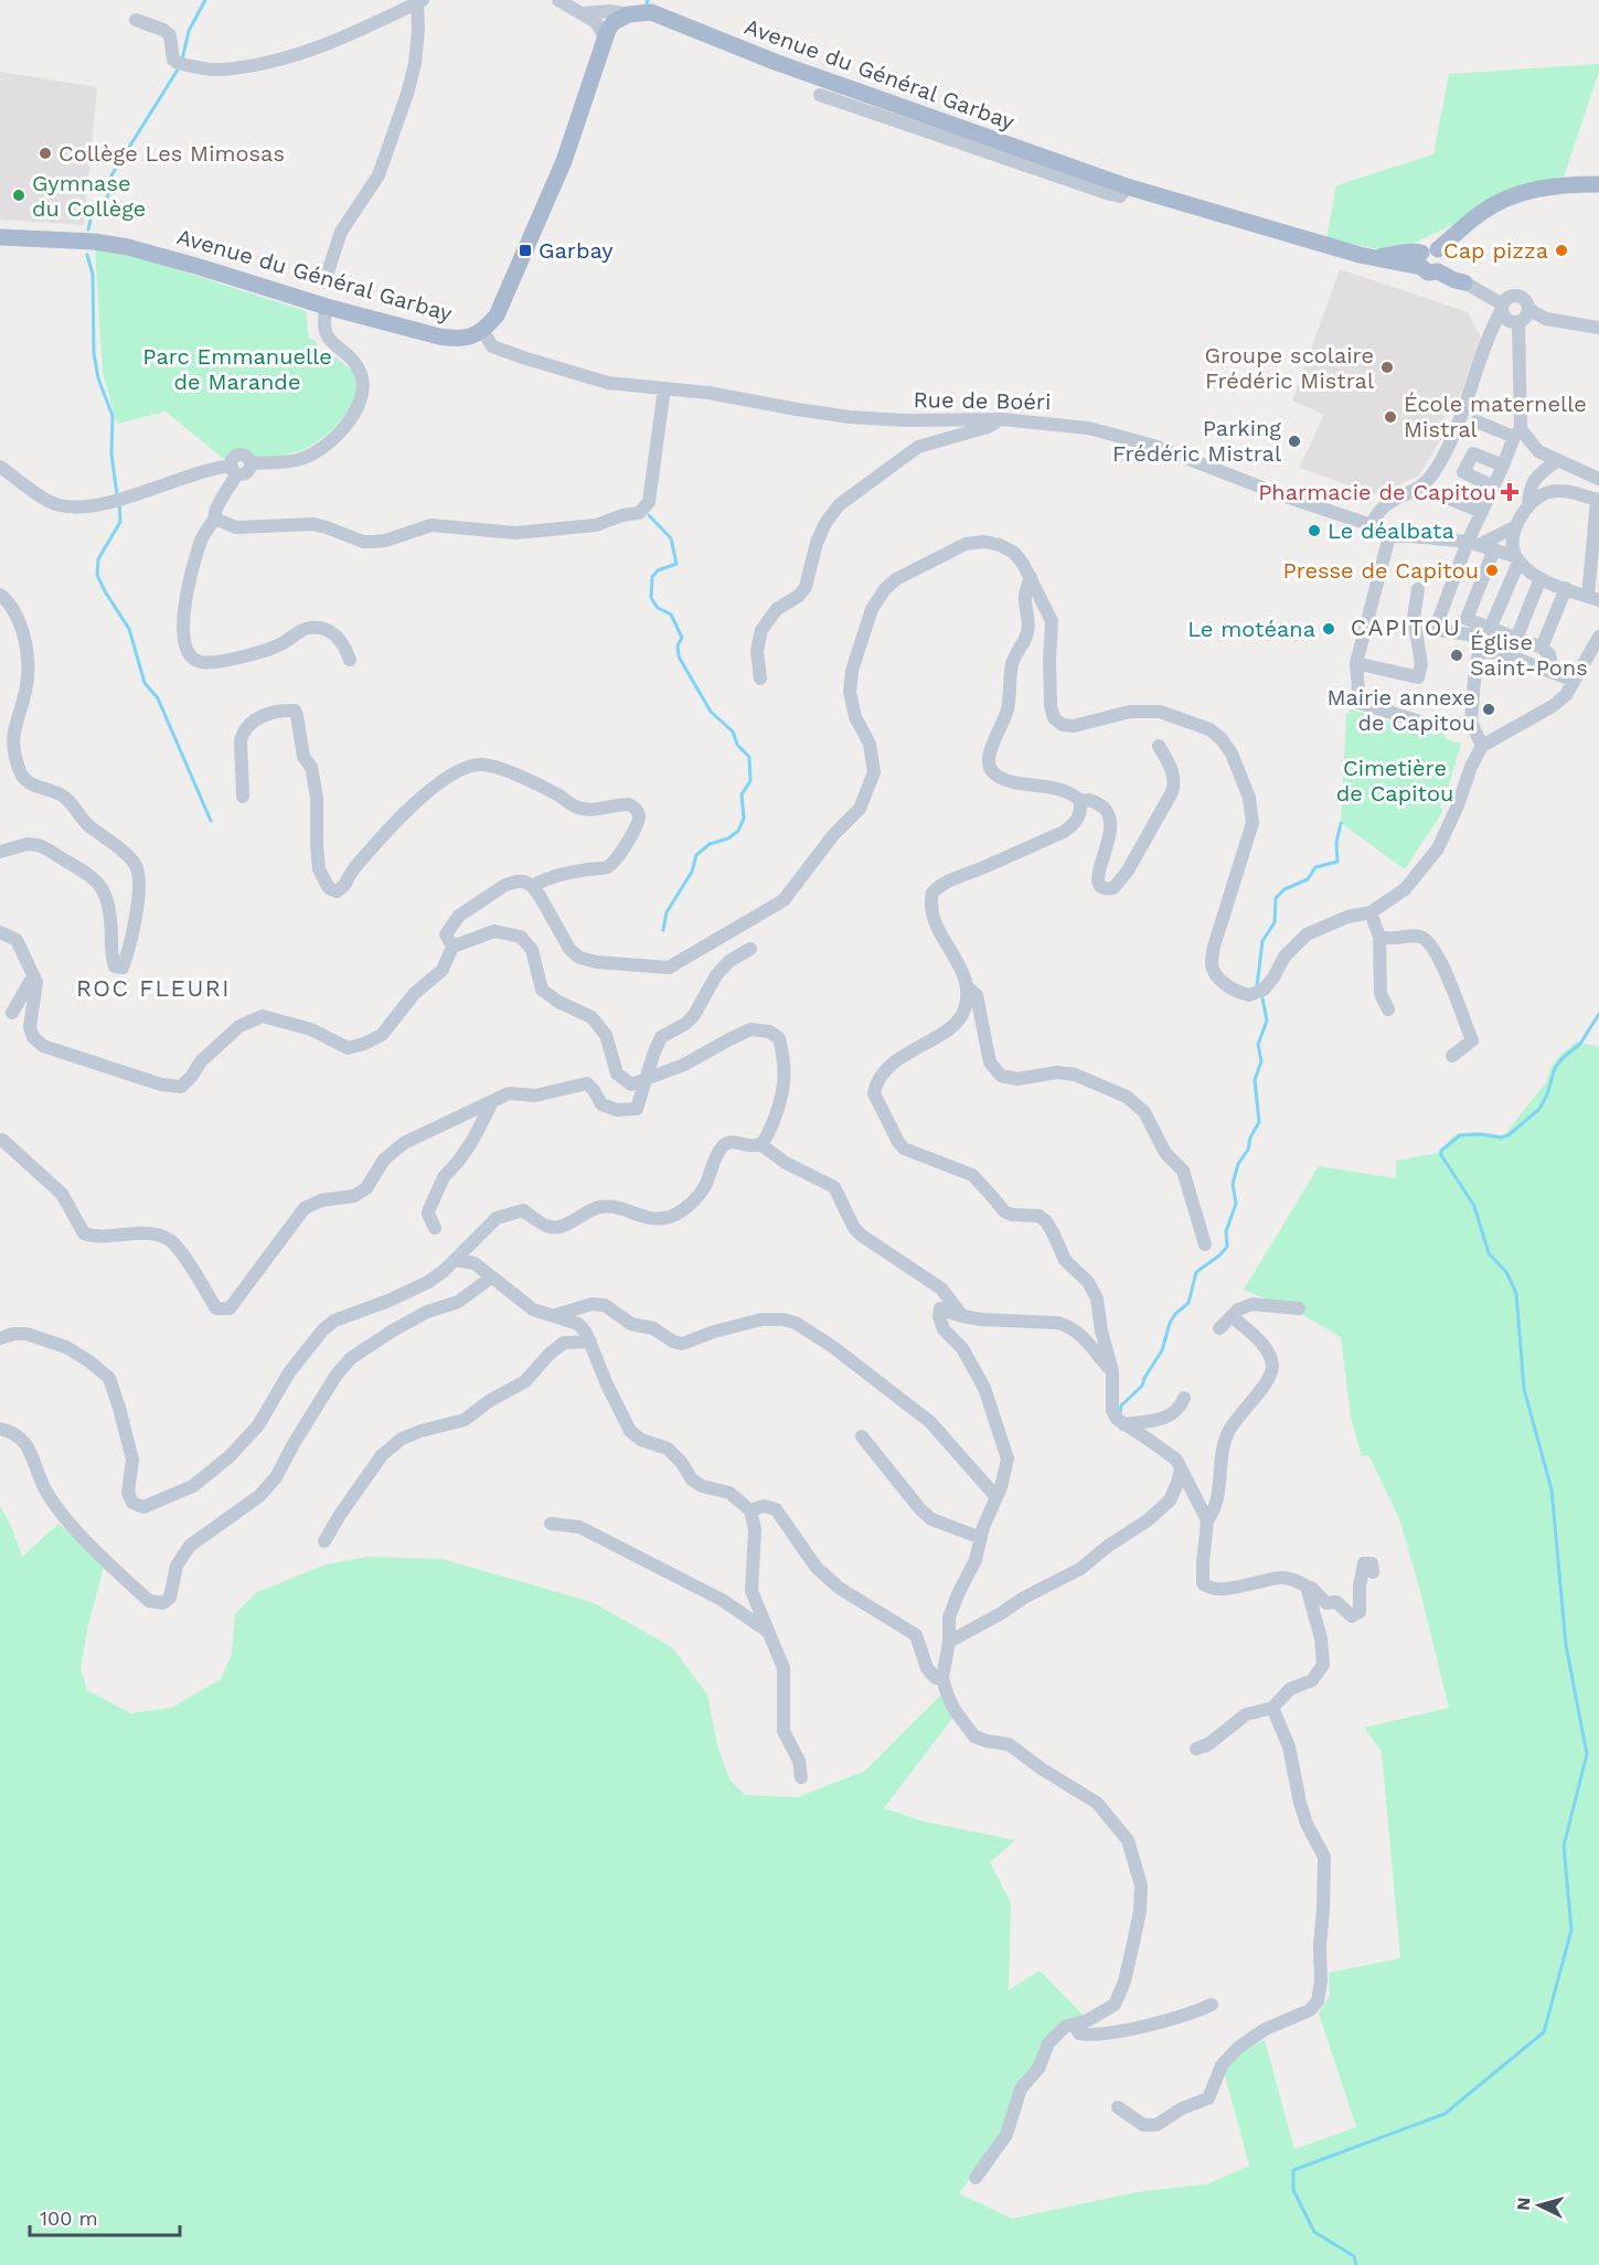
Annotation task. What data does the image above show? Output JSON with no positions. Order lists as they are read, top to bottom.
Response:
{
  "streets": {
    "main road": ["Avenue du Général Garbay"],
    "street": ["Rue de Boéri"]
  },
  "crossings": [
    ["Avenue du Général Garbay", "Rue de Boéri"]
  ],
  "districts": ["CAPITOU", "ROC FLEURI"],
  "parks": ["Parc Emmanuelle de Marande", "Cimetière de Capitou"],
  "places": {
    "other": [
      "Collège Les Mimosas",
      "Gymnase du Collège",
      "Cap pizza",
      "Groupe scolaire Frédéric Mistral",
      "École maternelle Mistral",
      "Parking Frédéric Mistral",
      "Le déalbata",
      "Presse de Capitou",
      "Le motéana",
      "Église Saint-Pons",
      "Mairie annexe de Capitou"
    ],
    "transit": ["Garbay"],
    "health": ["Pharmacie de Capitou"]
  },
  "scale_bar": "100 m",
  "north": "left"
}
